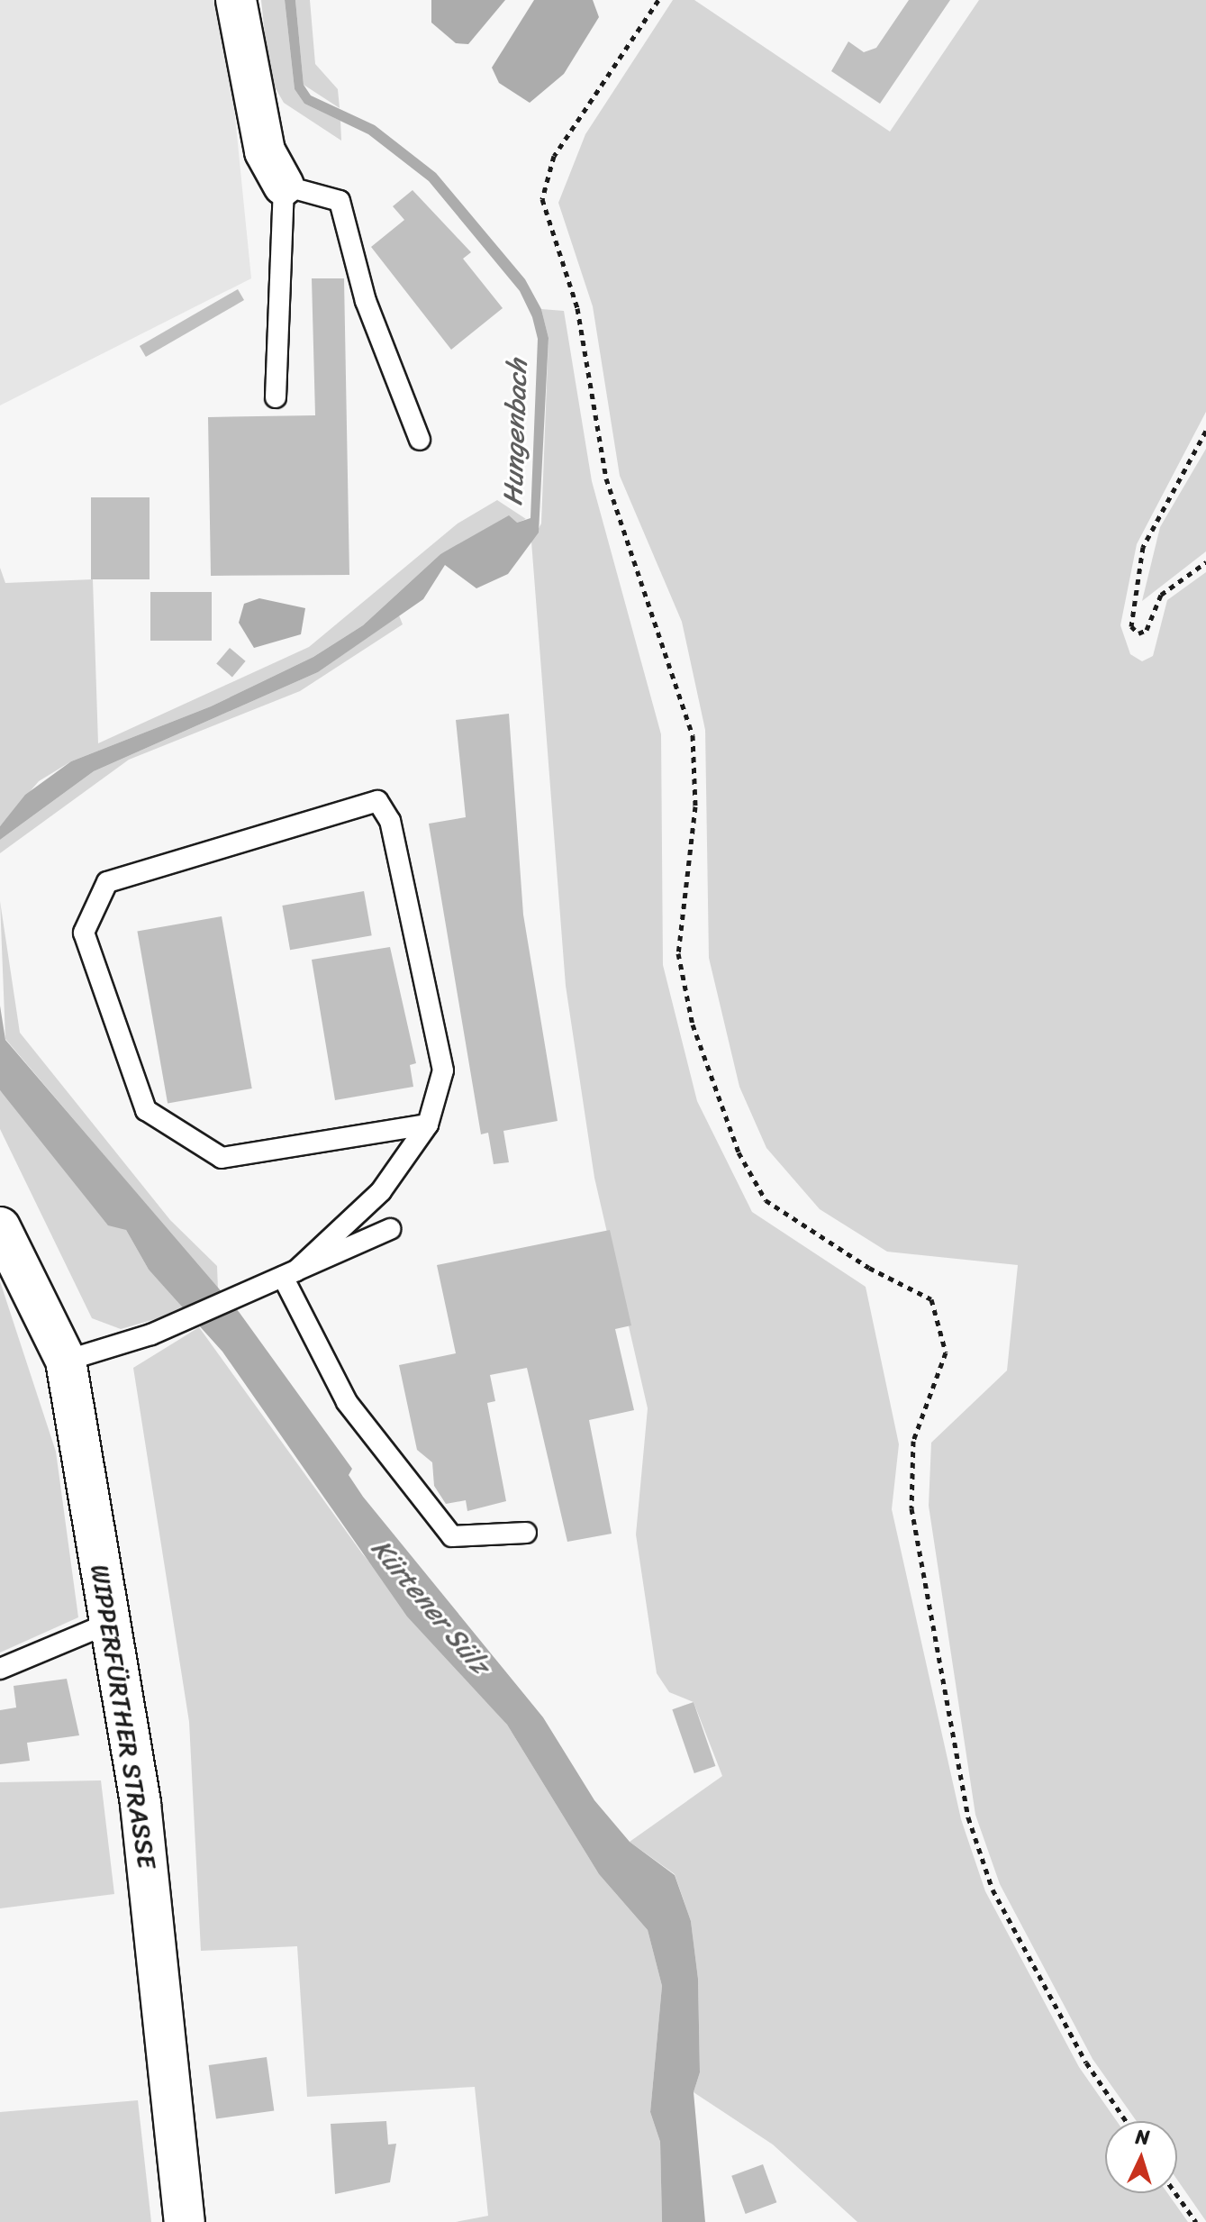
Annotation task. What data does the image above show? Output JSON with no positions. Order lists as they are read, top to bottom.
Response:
{
  "streets": {
    "main road": ["WIPPERFÜRTHER STRASSE"]
  },
  "water": ["Hungenbach", "Kürtener Sülz"],
  "north": "top"
}
